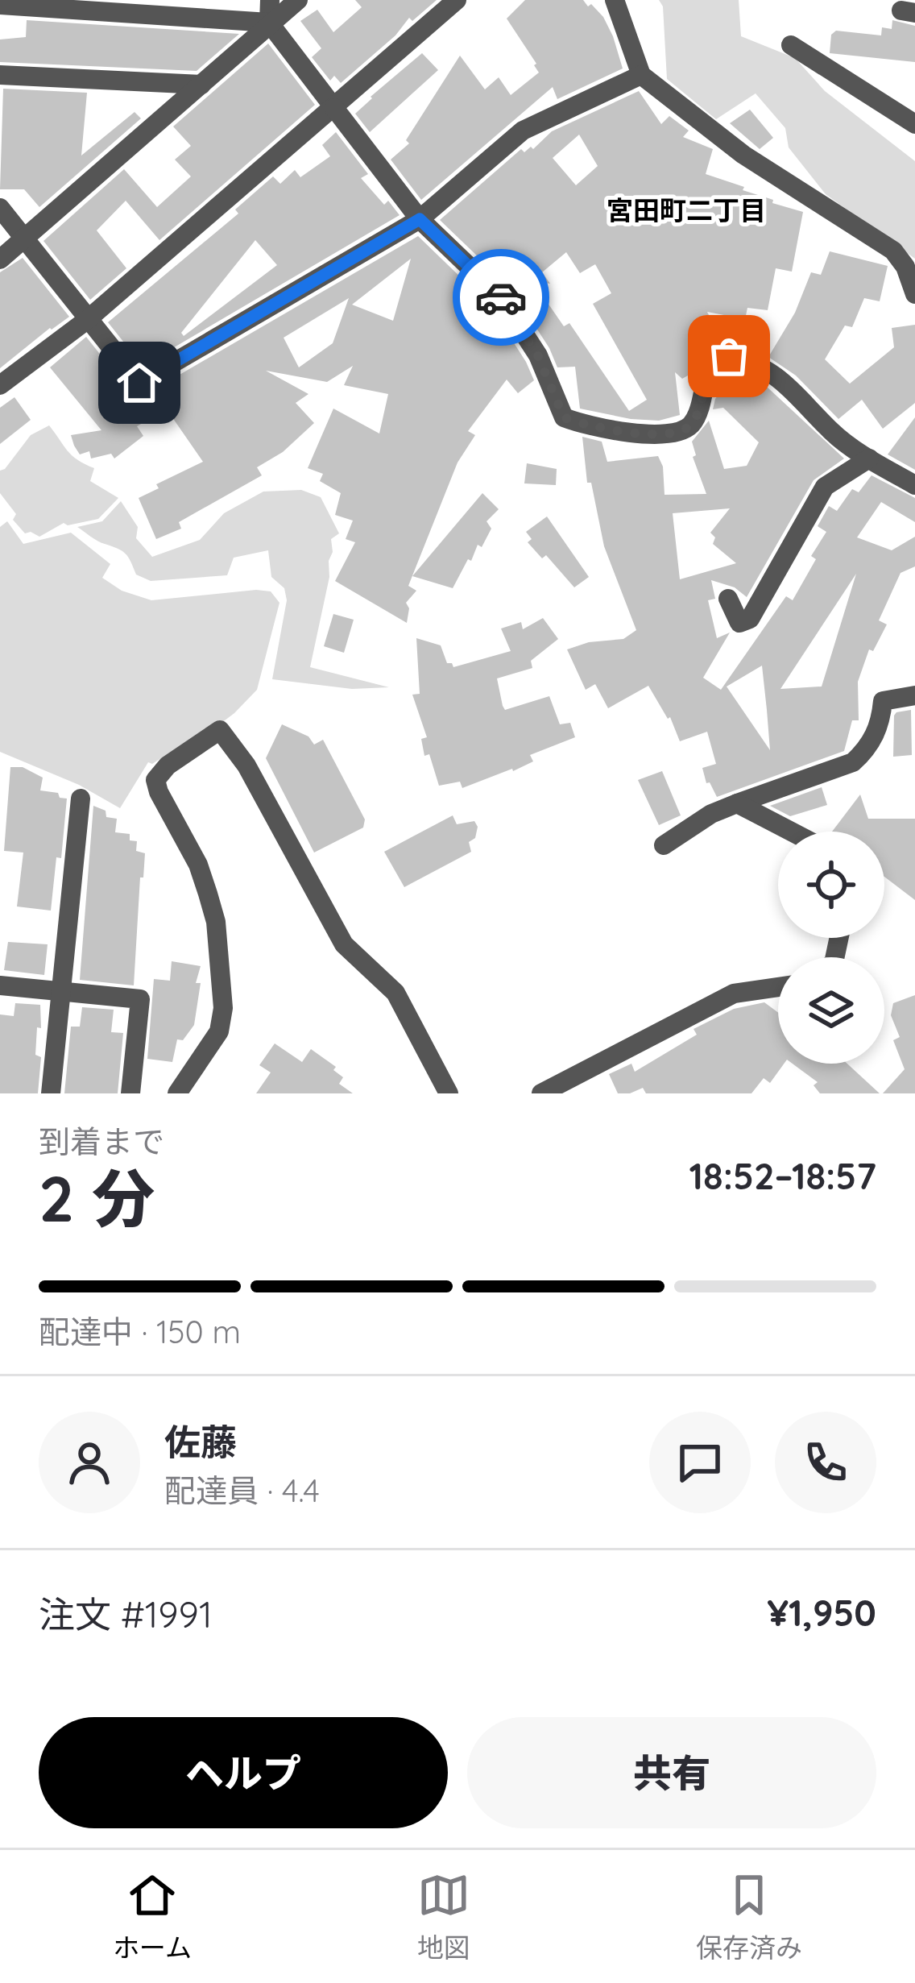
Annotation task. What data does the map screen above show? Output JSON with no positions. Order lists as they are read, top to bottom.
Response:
{
  "districts": ["宮田町二丁目"],
  "page": {
    "heading": ["2 分", "到着まで", "18:52–18:57"],
    "panel": [
      "佐藤",
      "配達員 · 4.4",
      "注文 #1991",
      "¥1,950"
    ],
    "bar": "配達中 · 150 m",
    "buttons": ["ヘルプ", "共有"],
    "tabs": ["ホーム", "地図", "保存済み"]
  }
}
